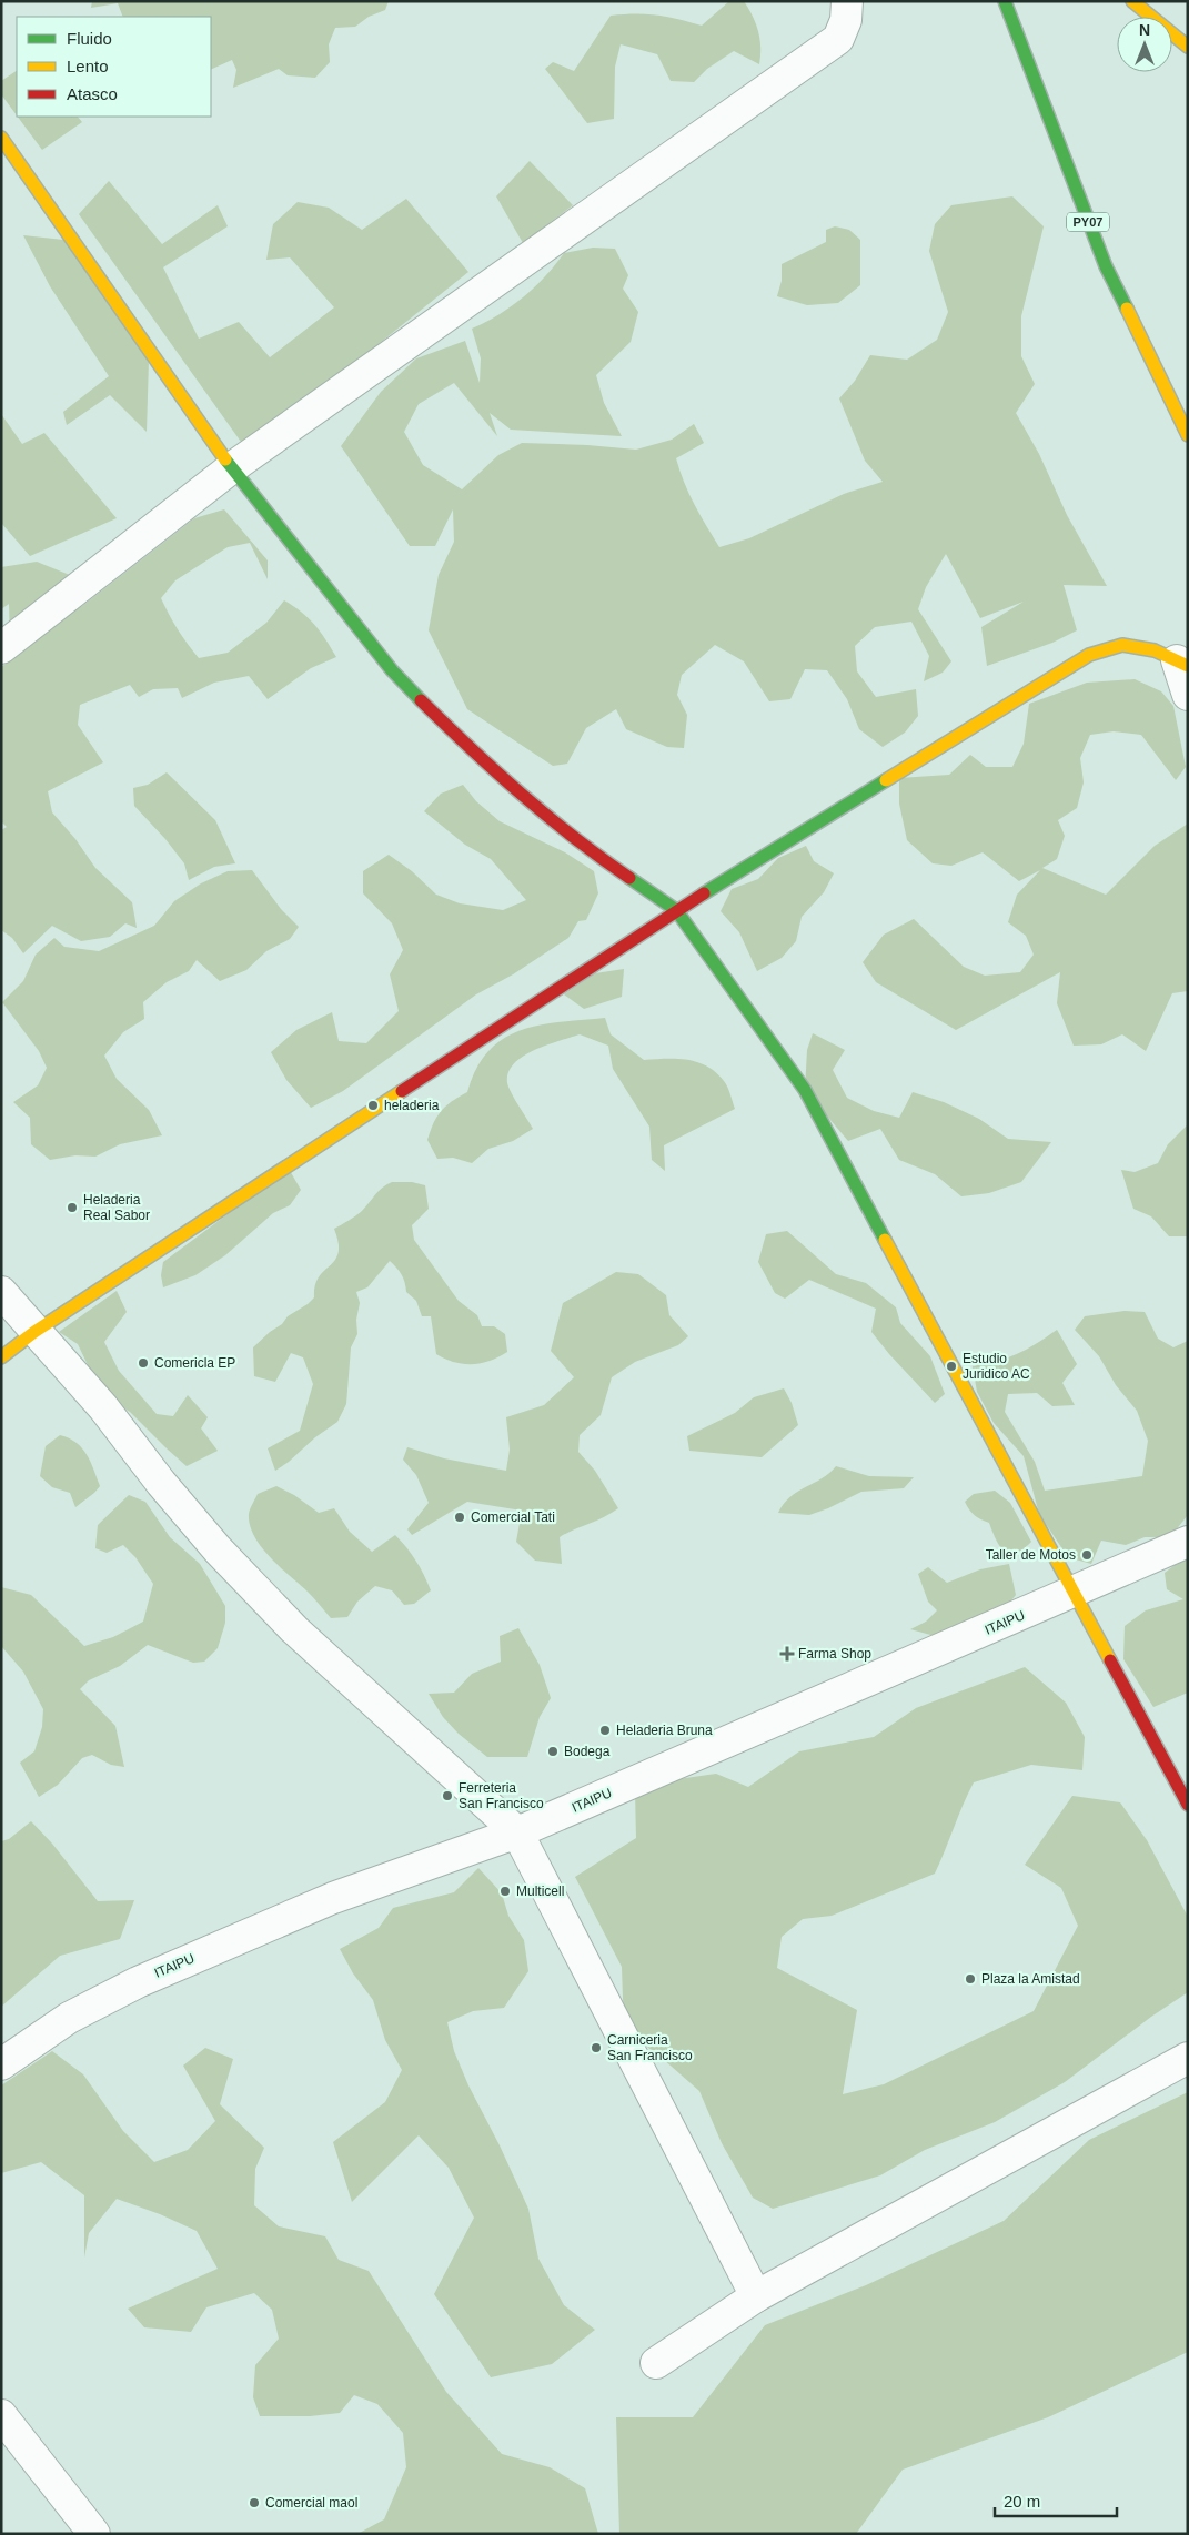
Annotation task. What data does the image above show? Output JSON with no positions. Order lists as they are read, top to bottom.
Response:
{
  "streets": {
    "main road": ["PY07"],
    "street": ["ITAIPU"]
  },
  "places": {
    "other": [
      "heladeria",
      "Heladeria Real Sabor",
      "Comericla EP",
      "Estudio Juridico AC",
      "Comercial Tati",
      "Taller de Motos",
      "Heladeria Bruna",
      "Bodega",
      "Ferreteria San Francisco",
      "Multicell",
      "Plaza la Amistad",
      "Carniceria San Francisco",
      "Comercial maol"
    ],
    "health": ["Farma Shop"]
  },
  "legend": ["Fluido", "Lento", "Atasco"],
  "scale_bar": "20 m",
  "north": "top"
}
